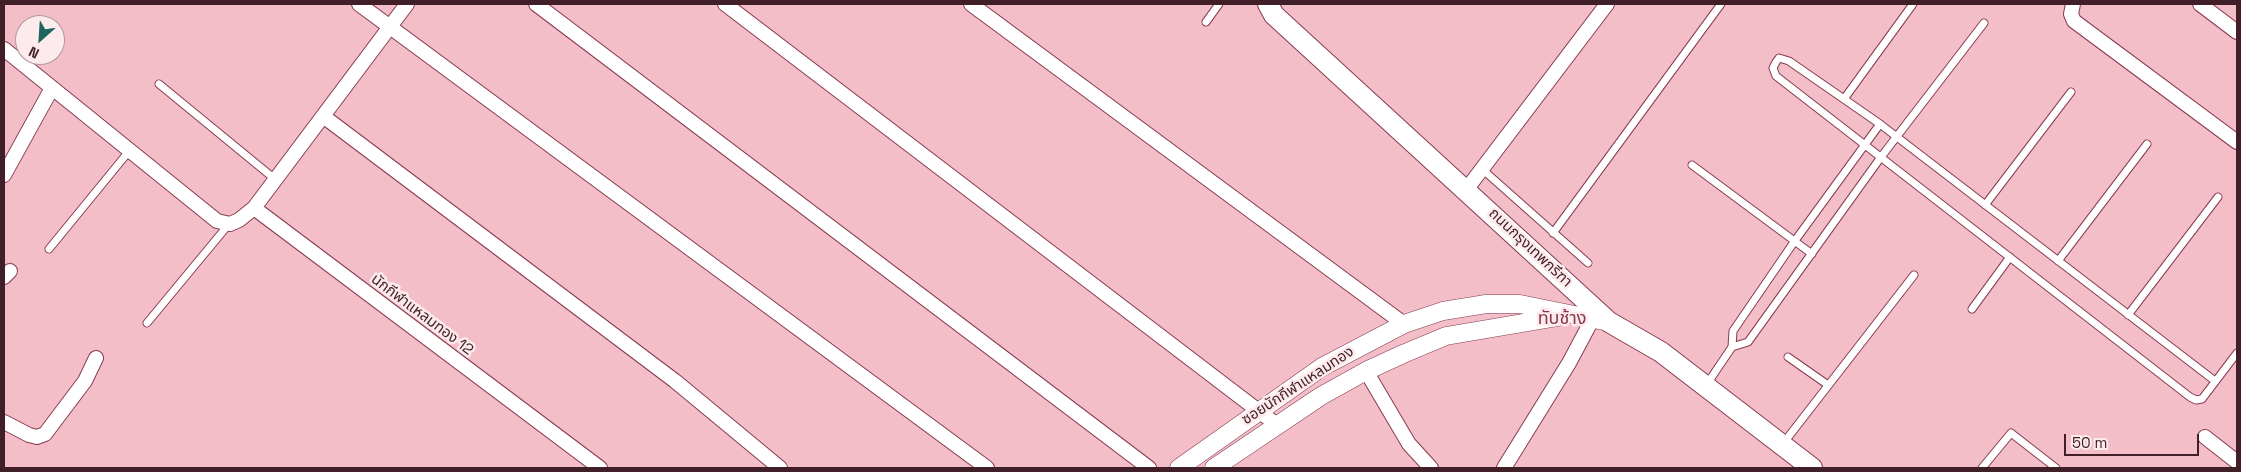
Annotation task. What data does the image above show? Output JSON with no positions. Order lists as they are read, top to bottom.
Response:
{
  "streets": {
    "main road": ["ถนนกรุงเทพกรีฑา"],
    "street": ["นักกีฬาแหลมทอง 12", "ซอยนักกีฬาแหลมทอง"]
  },
  "crossings": [
    ["ถนนกรุงเทพกรีฑา", "ซอยนักกีฬาแหลมทอง"]
  ],
  "districts": ["ทับช้าง"],
  "scale_bar": "50 m",
  "north": "bottom left"
}
